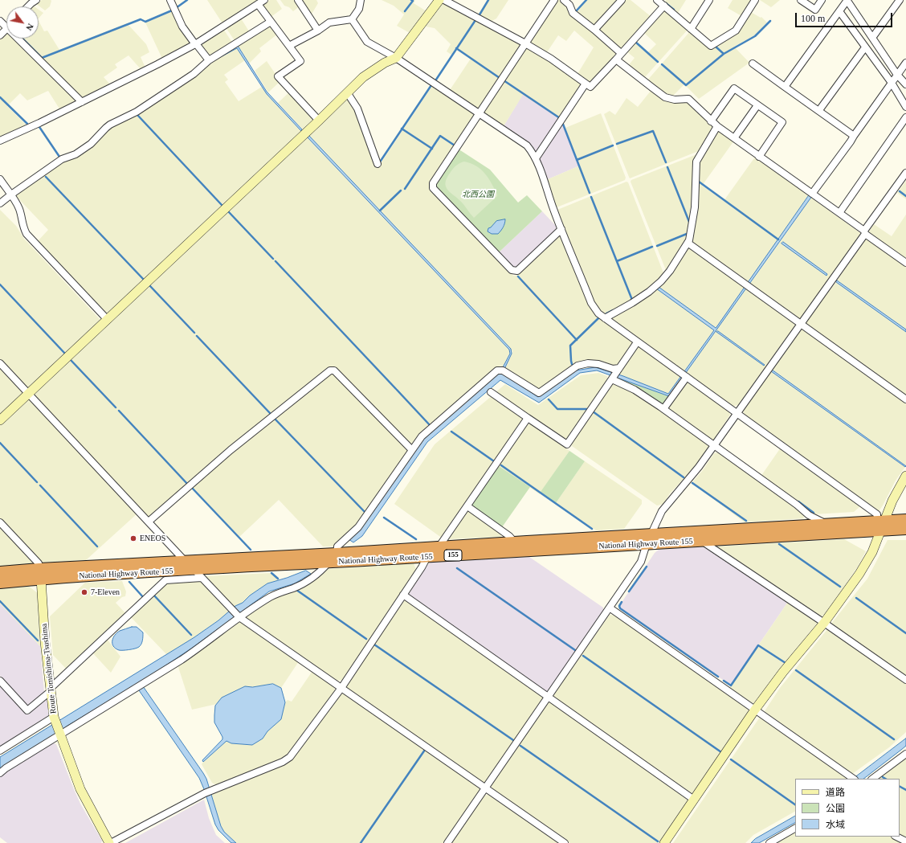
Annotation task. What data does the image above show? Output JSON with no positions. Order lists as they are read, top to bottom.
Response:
{
  "streets": {
    "highway": ["National Highway Route 155", "155"],
    "street": ["Route Tomishima-Tsushima"]
  },
  "crossings": [
    ["National Highway Route 155", "Route Tomishima-Tsushima"]
  ],
  "parks": ["北西公園"],
  "places": ["ENEOS", "7-Eleven"],
  "legend": ["道路", "公園", "水域"],
  "scale_bar": "100 m",
  "north": "bottom right"
}
